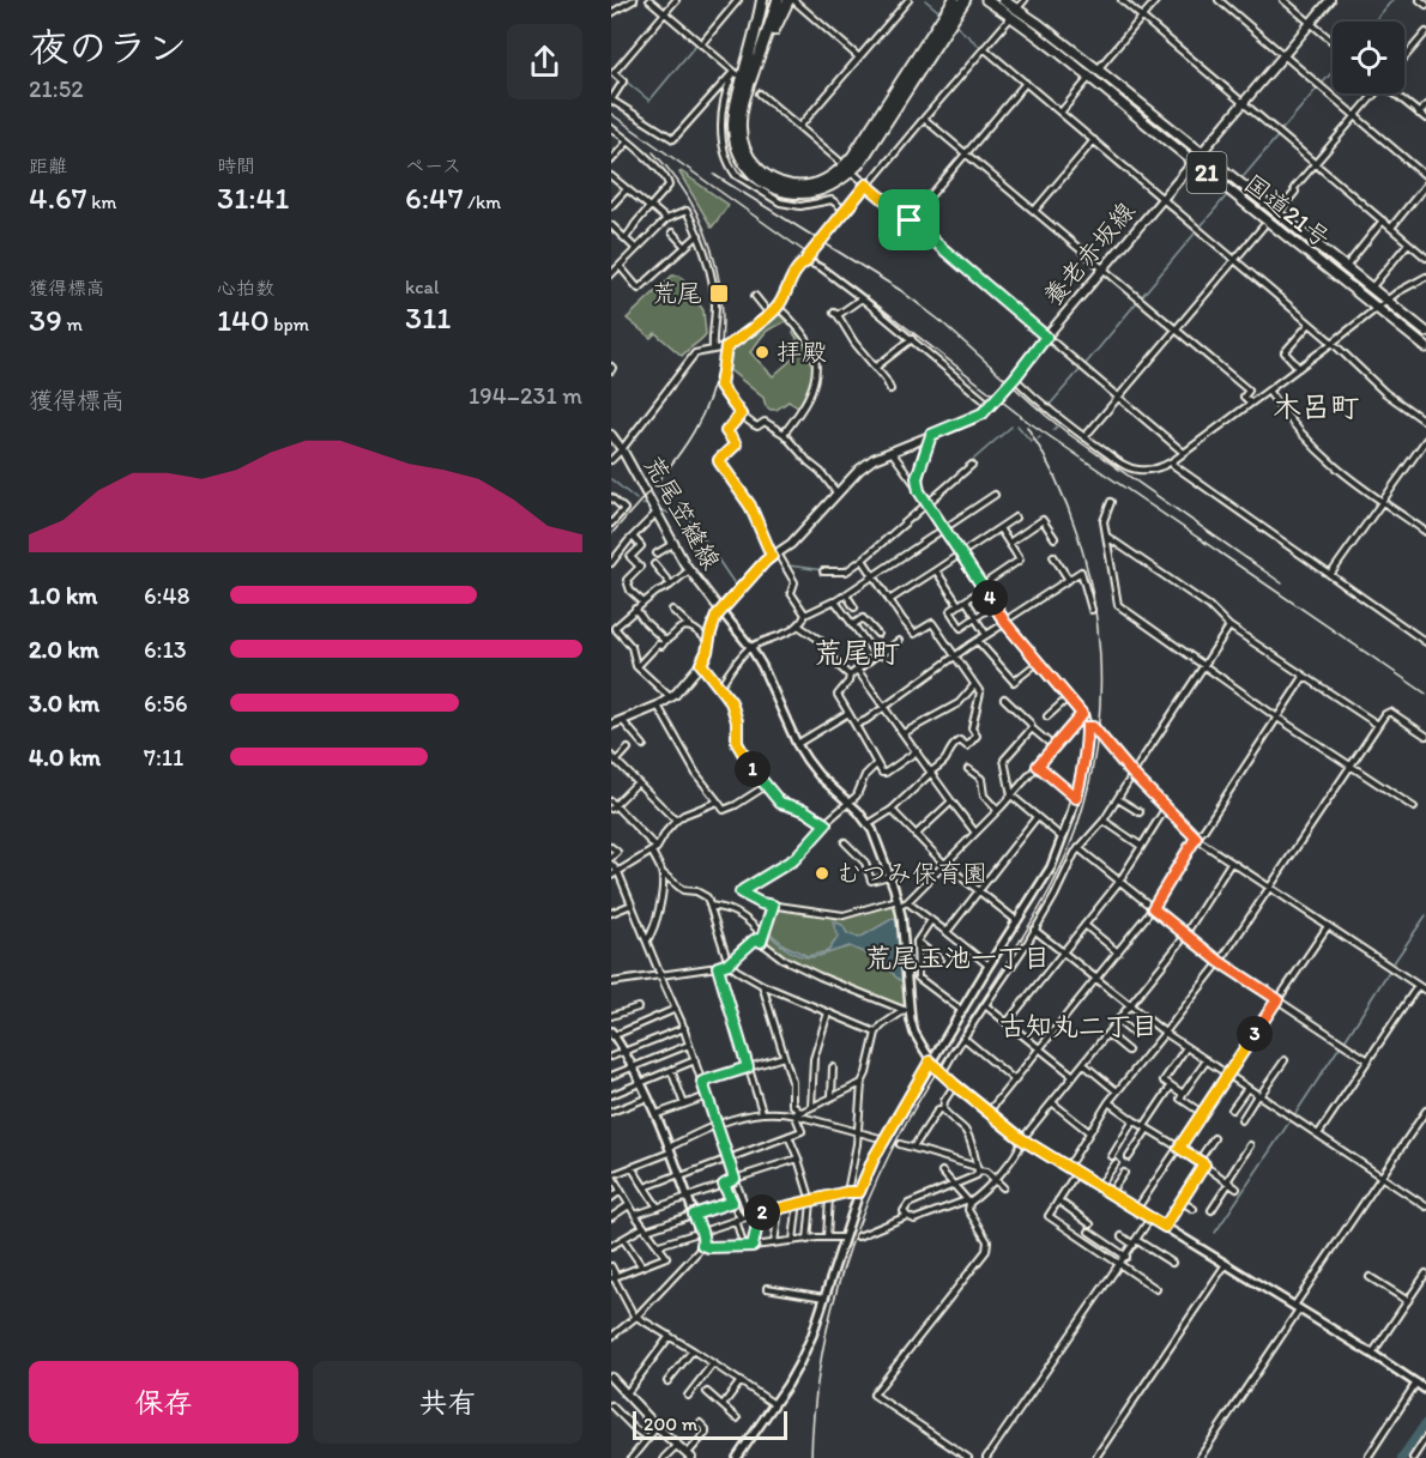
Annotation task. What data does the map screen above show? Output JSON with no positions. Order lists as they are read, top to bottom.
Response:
{
  "streets": {
    "highway": ["21", "国道21号"],
    "main road": ["養老赤坂線", "荒尾笠縫線"]
  },
  "crossings": [
    ["国道21号", "養老赤坂線"],
    ["養老赤坂線", "荒尾笠縫線"]
  ],
  "districts": [
    "木呂町",
    "荒尾町",
    "荒尾玉池一丁目",
    "古知丸二丁目"
  ],
  "places": {
    "transit": ["荒尾"],
    "other": ["拝殿", "むつみ保育園"]
  },
  "scale_bar": "200 m",
  "page": {
    "heading": ["夜のラン", "21:52"],
    "stats": [
      ["距離", "4.67 km"],
      ["時間", "31:41"],
      ["ペース", "6:47 /km"],
      ["獲得標高", "39 m"],
      ["心拍数", "140 bpm"],
      ["kcal", "311"]
    ],
    "chart": ["獲得標高", "194–231 m"],
    "list": [
      {
        "name": "1.0 km",
        "note": "6:48"
      },
      {
        "name": "2.0 km",
        "note": "6:13"
      },
      {
        "name": "3.0 km",
        "note": "6:56"
      },
      {
        "name": "4.0 km",
        "note": "7:11"
      }
    ],
    "pins": [
      "4",
      "1",
      "3",
      "2"
    ],
    "buttons": ["保存", "共有"],
    "scale": "200 m"
  }
}
